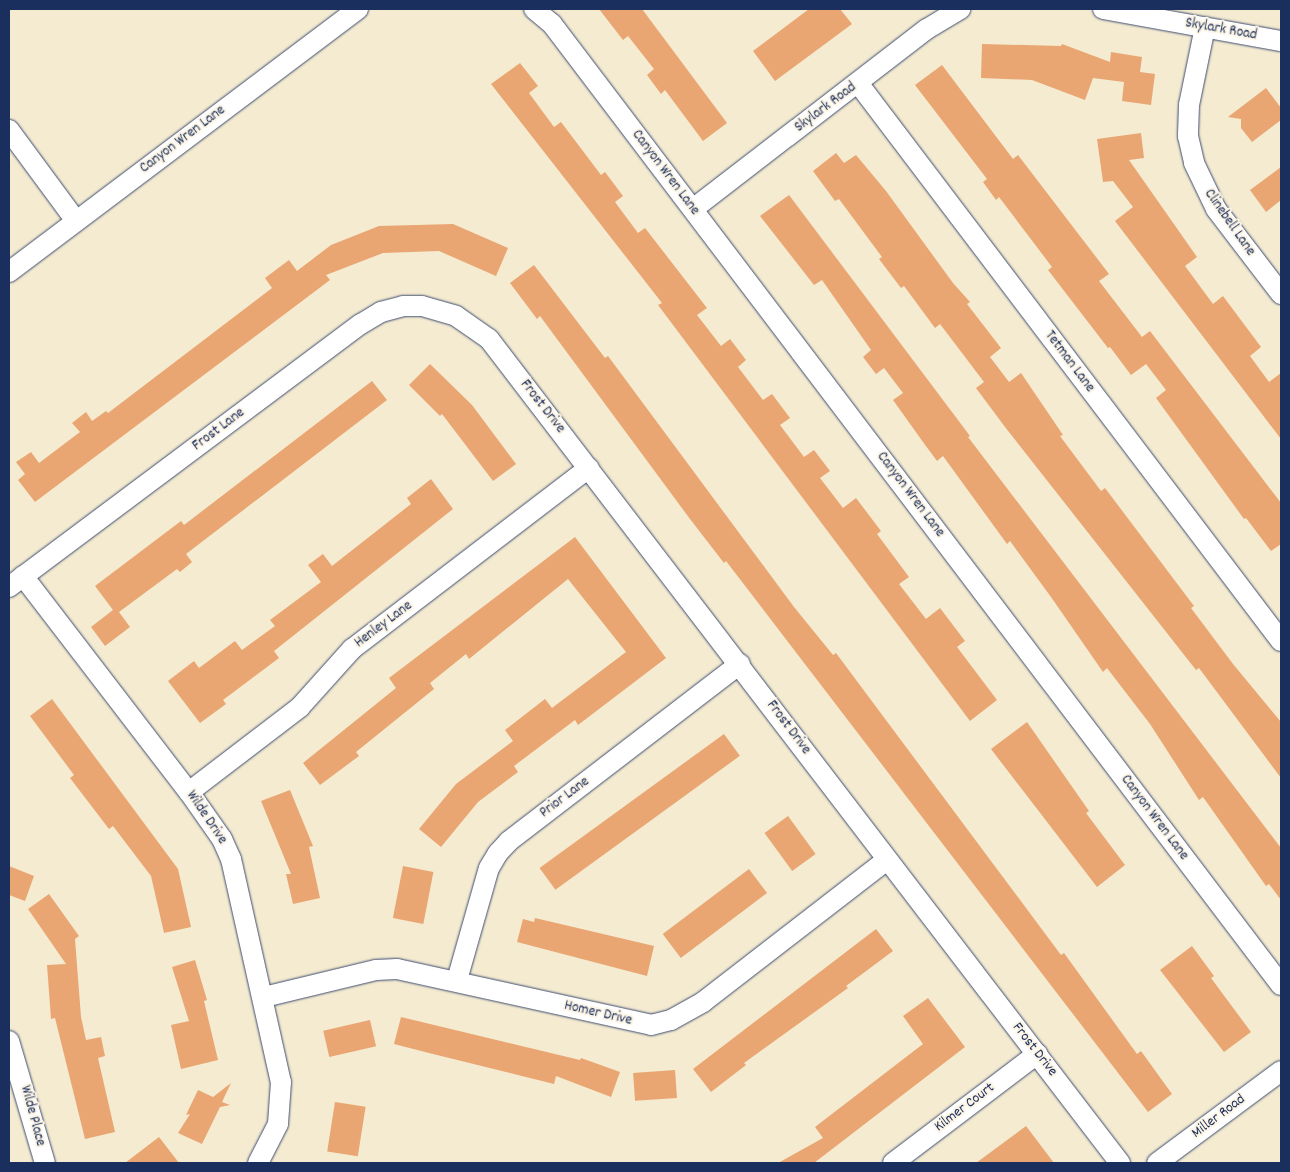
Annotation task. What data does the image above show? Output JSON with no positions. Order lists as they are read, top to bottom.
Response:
{
  "streets": {
    "street": [
      "Skylark Road",
      "Canyon Wren Lane",
      "Clinebell Lane",
      "Tetman Lane",
      "Frost Drive",
      "Frost Lane",
      "Henley Lane",
      "Prior Lane",
      "Wilde Drive",
      "Homer Drive",
      "Kilmer Court",
      "Wilde Place",
      "Miller Road"
    ]
  },
  "crossings": [
    ["Skylark Road", "Canyon Wren Lane"],
    ["Skylark Road", "Clinebell Lane"],
    ["Skylark Road", "Tetman Lane"],
    ["Frost Drive", "Frost Lane"],
    ["Frost Drive", "Henley Lane"],
    ["Frost Drive", "Prior Lane"],
    ["Frost Drive", "Homer Drive"],
    ["Frost Drive", "Kilmer Court"],
    ["Frost Lane", "Wilde Drive"],
    ["Henley Lane", "Wilde Drive"],
    ["Prior Lane", "Homer Drive"],
    ["Wilde Drive", "Homer Drive"]
  ]
}
